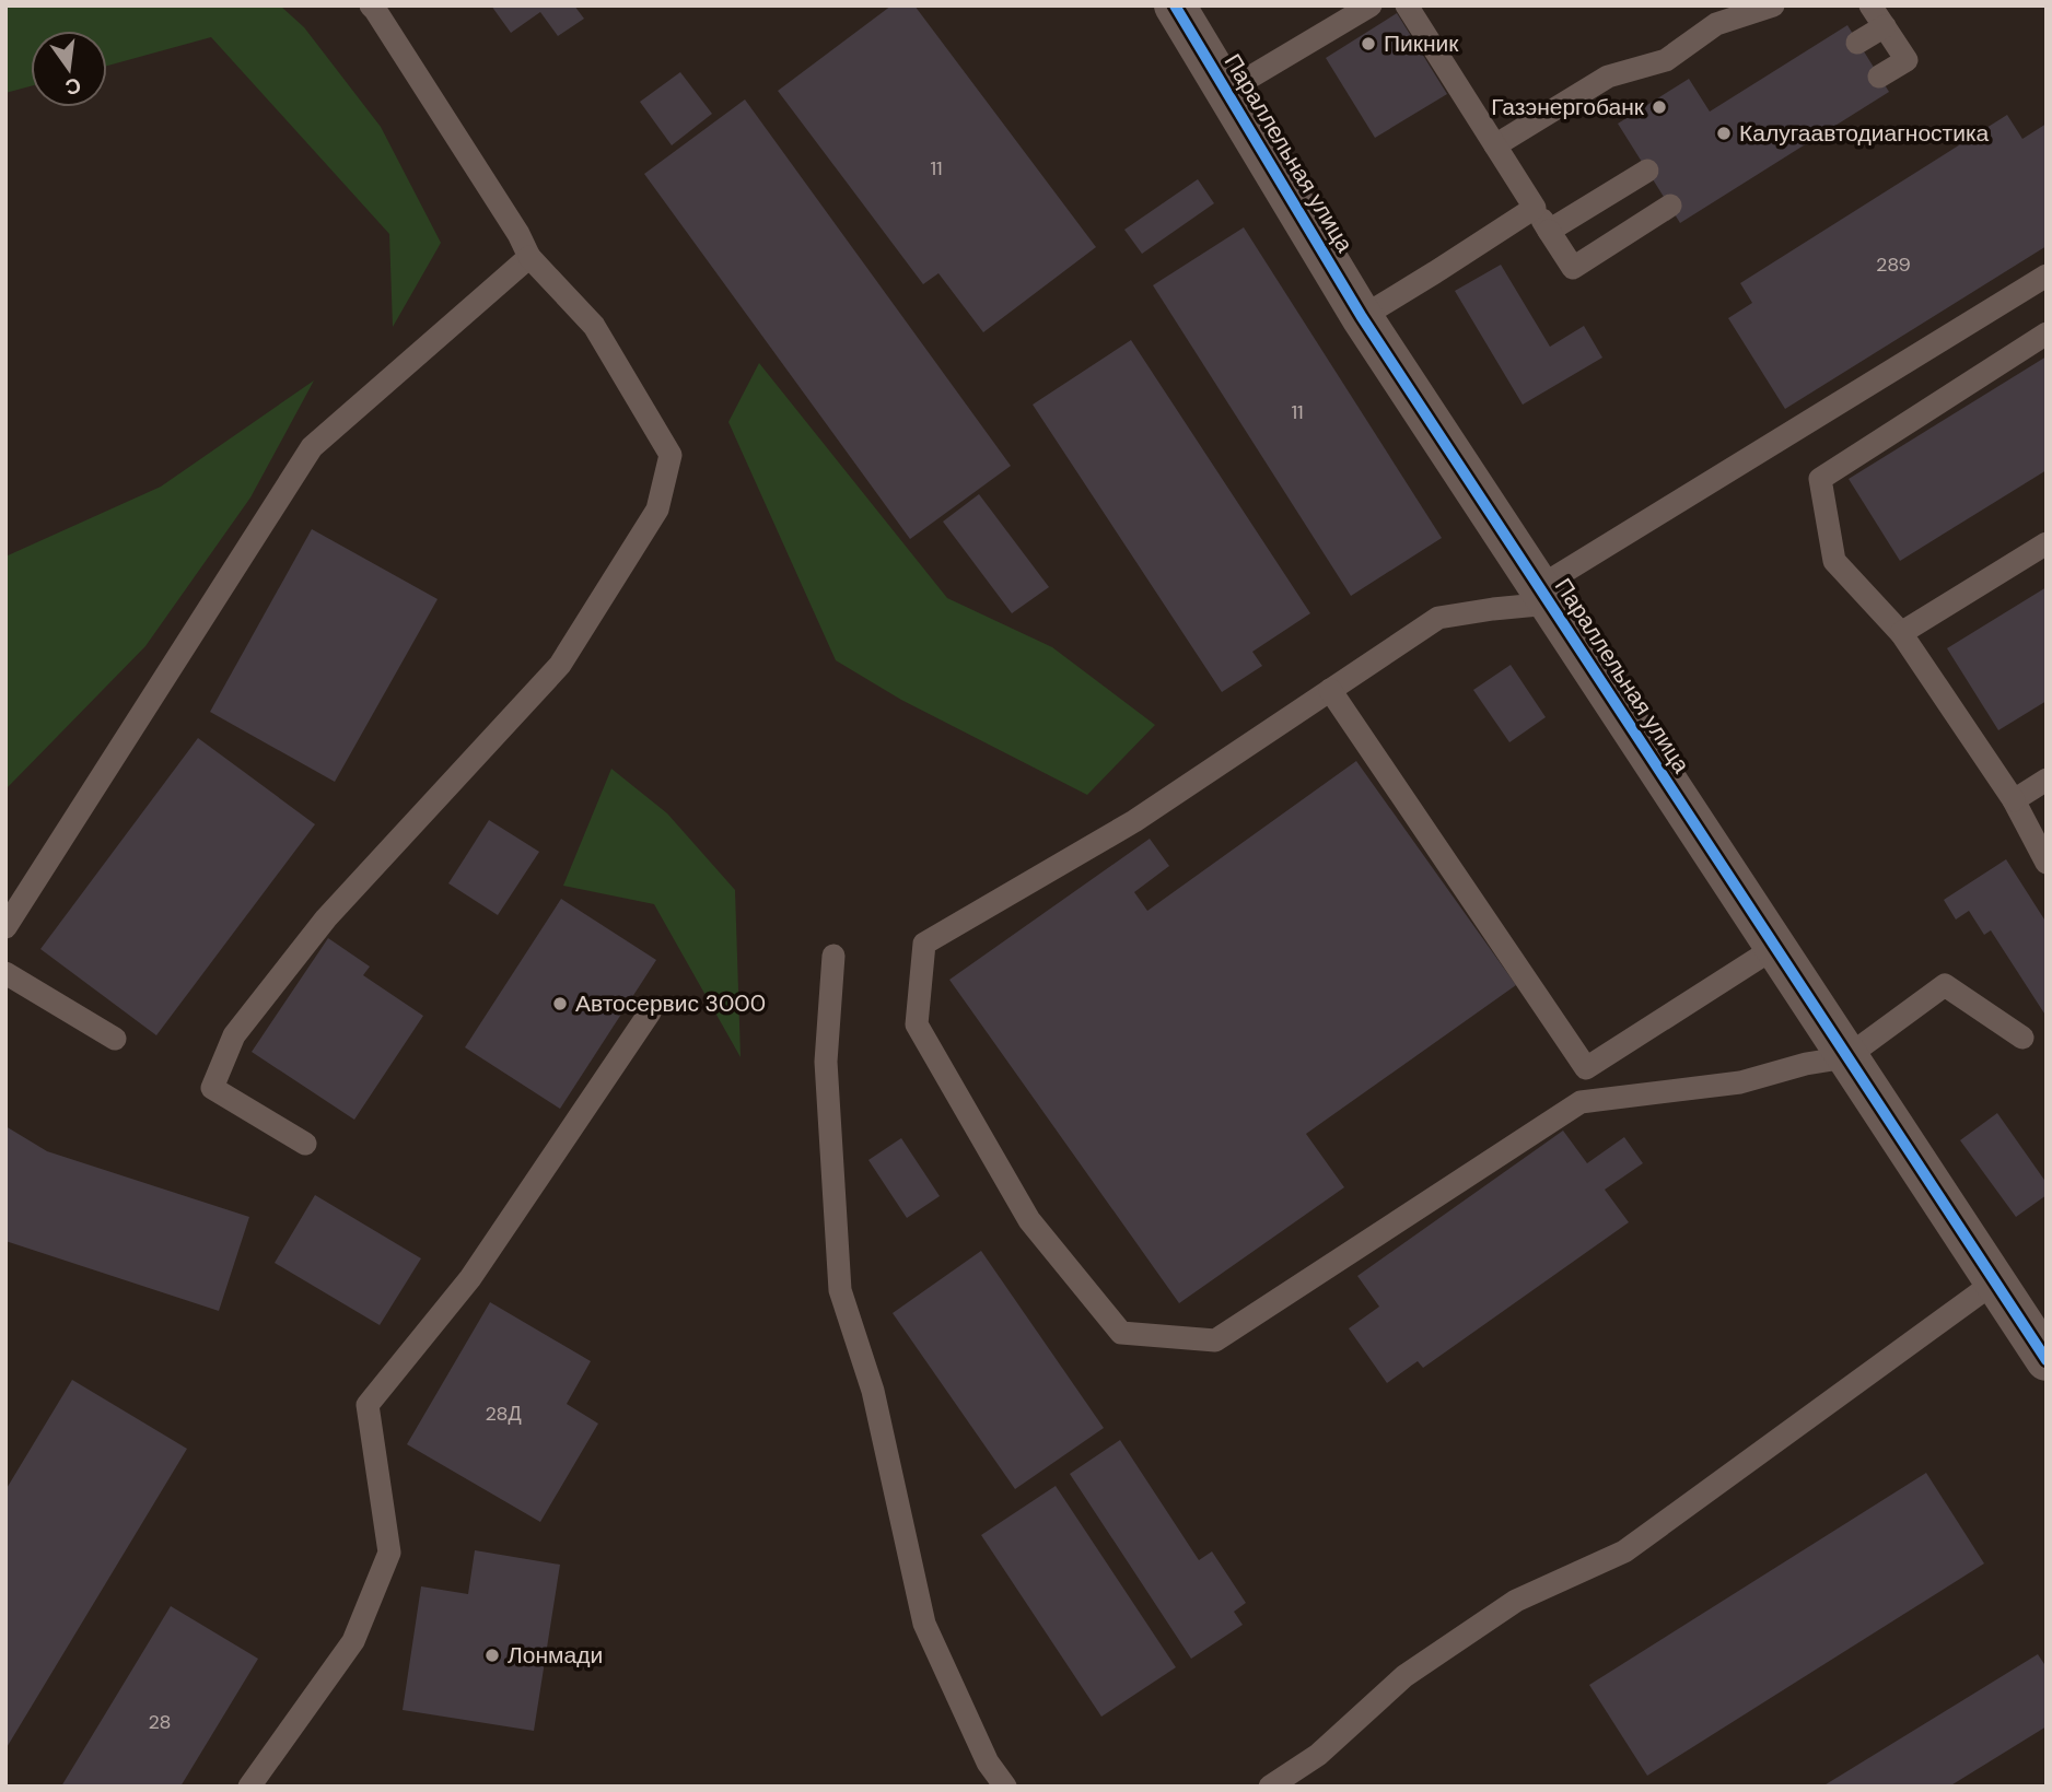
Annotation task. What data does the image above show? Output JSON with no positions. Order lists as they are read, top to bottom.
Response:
{
  "streets": {
    "street": ["Параллельная улица"]
  },
  "places": [
    "Пикник",
    "Газэнергобанк",
    "Калугаавтодиагностика",
    "Автосервис 3000",
    "Лонмади"
  ],
  "house_numbers": [
    "11",
    "289",
    "11",
    "28Д",
    "28"
  ],
  "north": "bottom"
}
